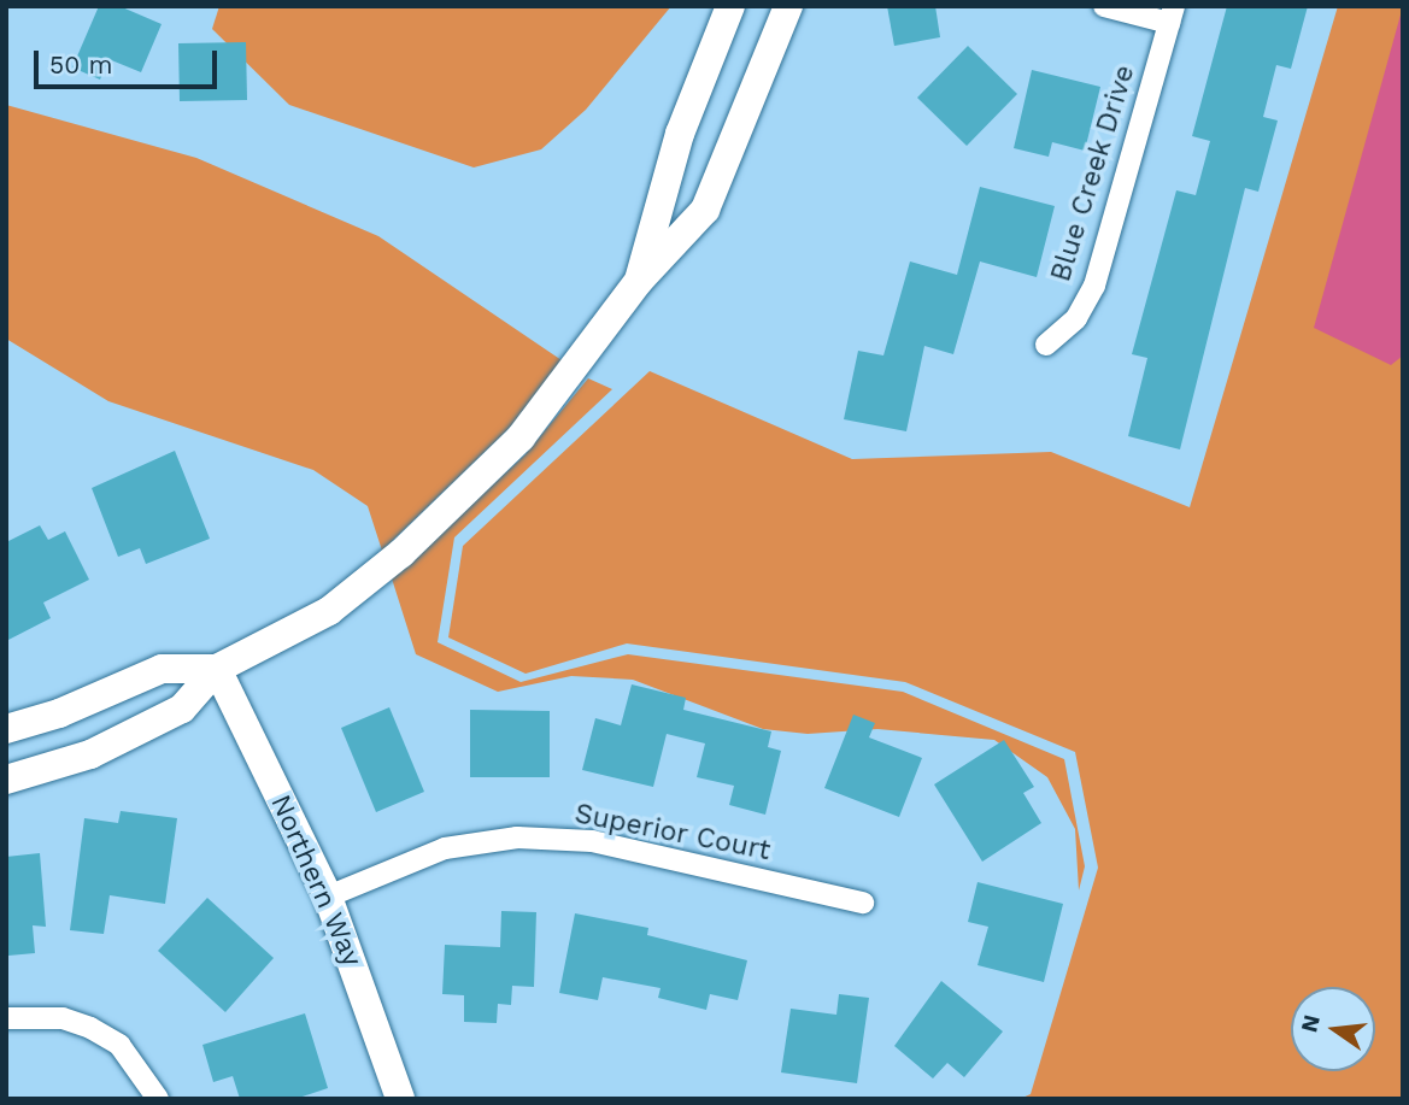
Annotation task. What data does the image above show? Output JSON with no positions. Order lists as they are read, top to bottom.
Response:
{
  "streets": {
    "street": ["Blue Creek Drive", "Superior Court", "Northern Way"]
  },
  "crossings": [
    ["Superior Court", "Northern Way"]
  ],
  "scale_bar": "50 m",
  "north": "left"
}
